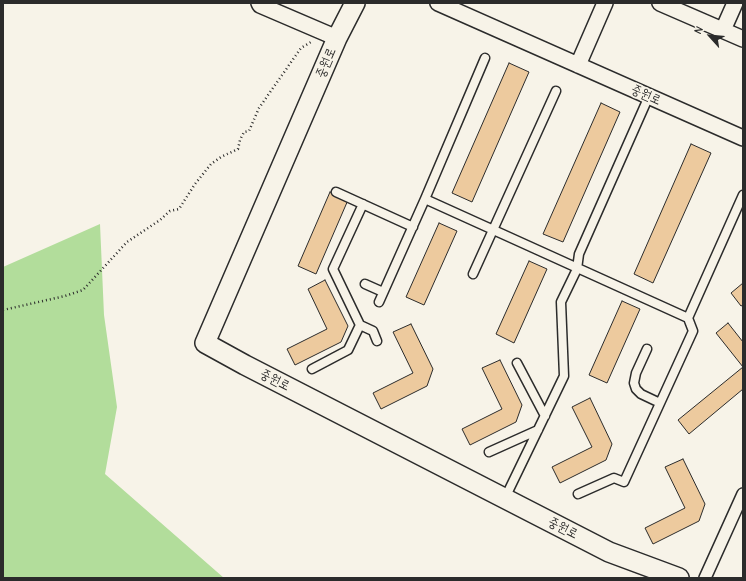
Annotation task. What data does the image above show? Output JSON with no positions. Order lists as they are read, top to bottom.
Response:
{
  "streets": {
    "street": ["중원로"]
  },
  "north": "top left"
}
